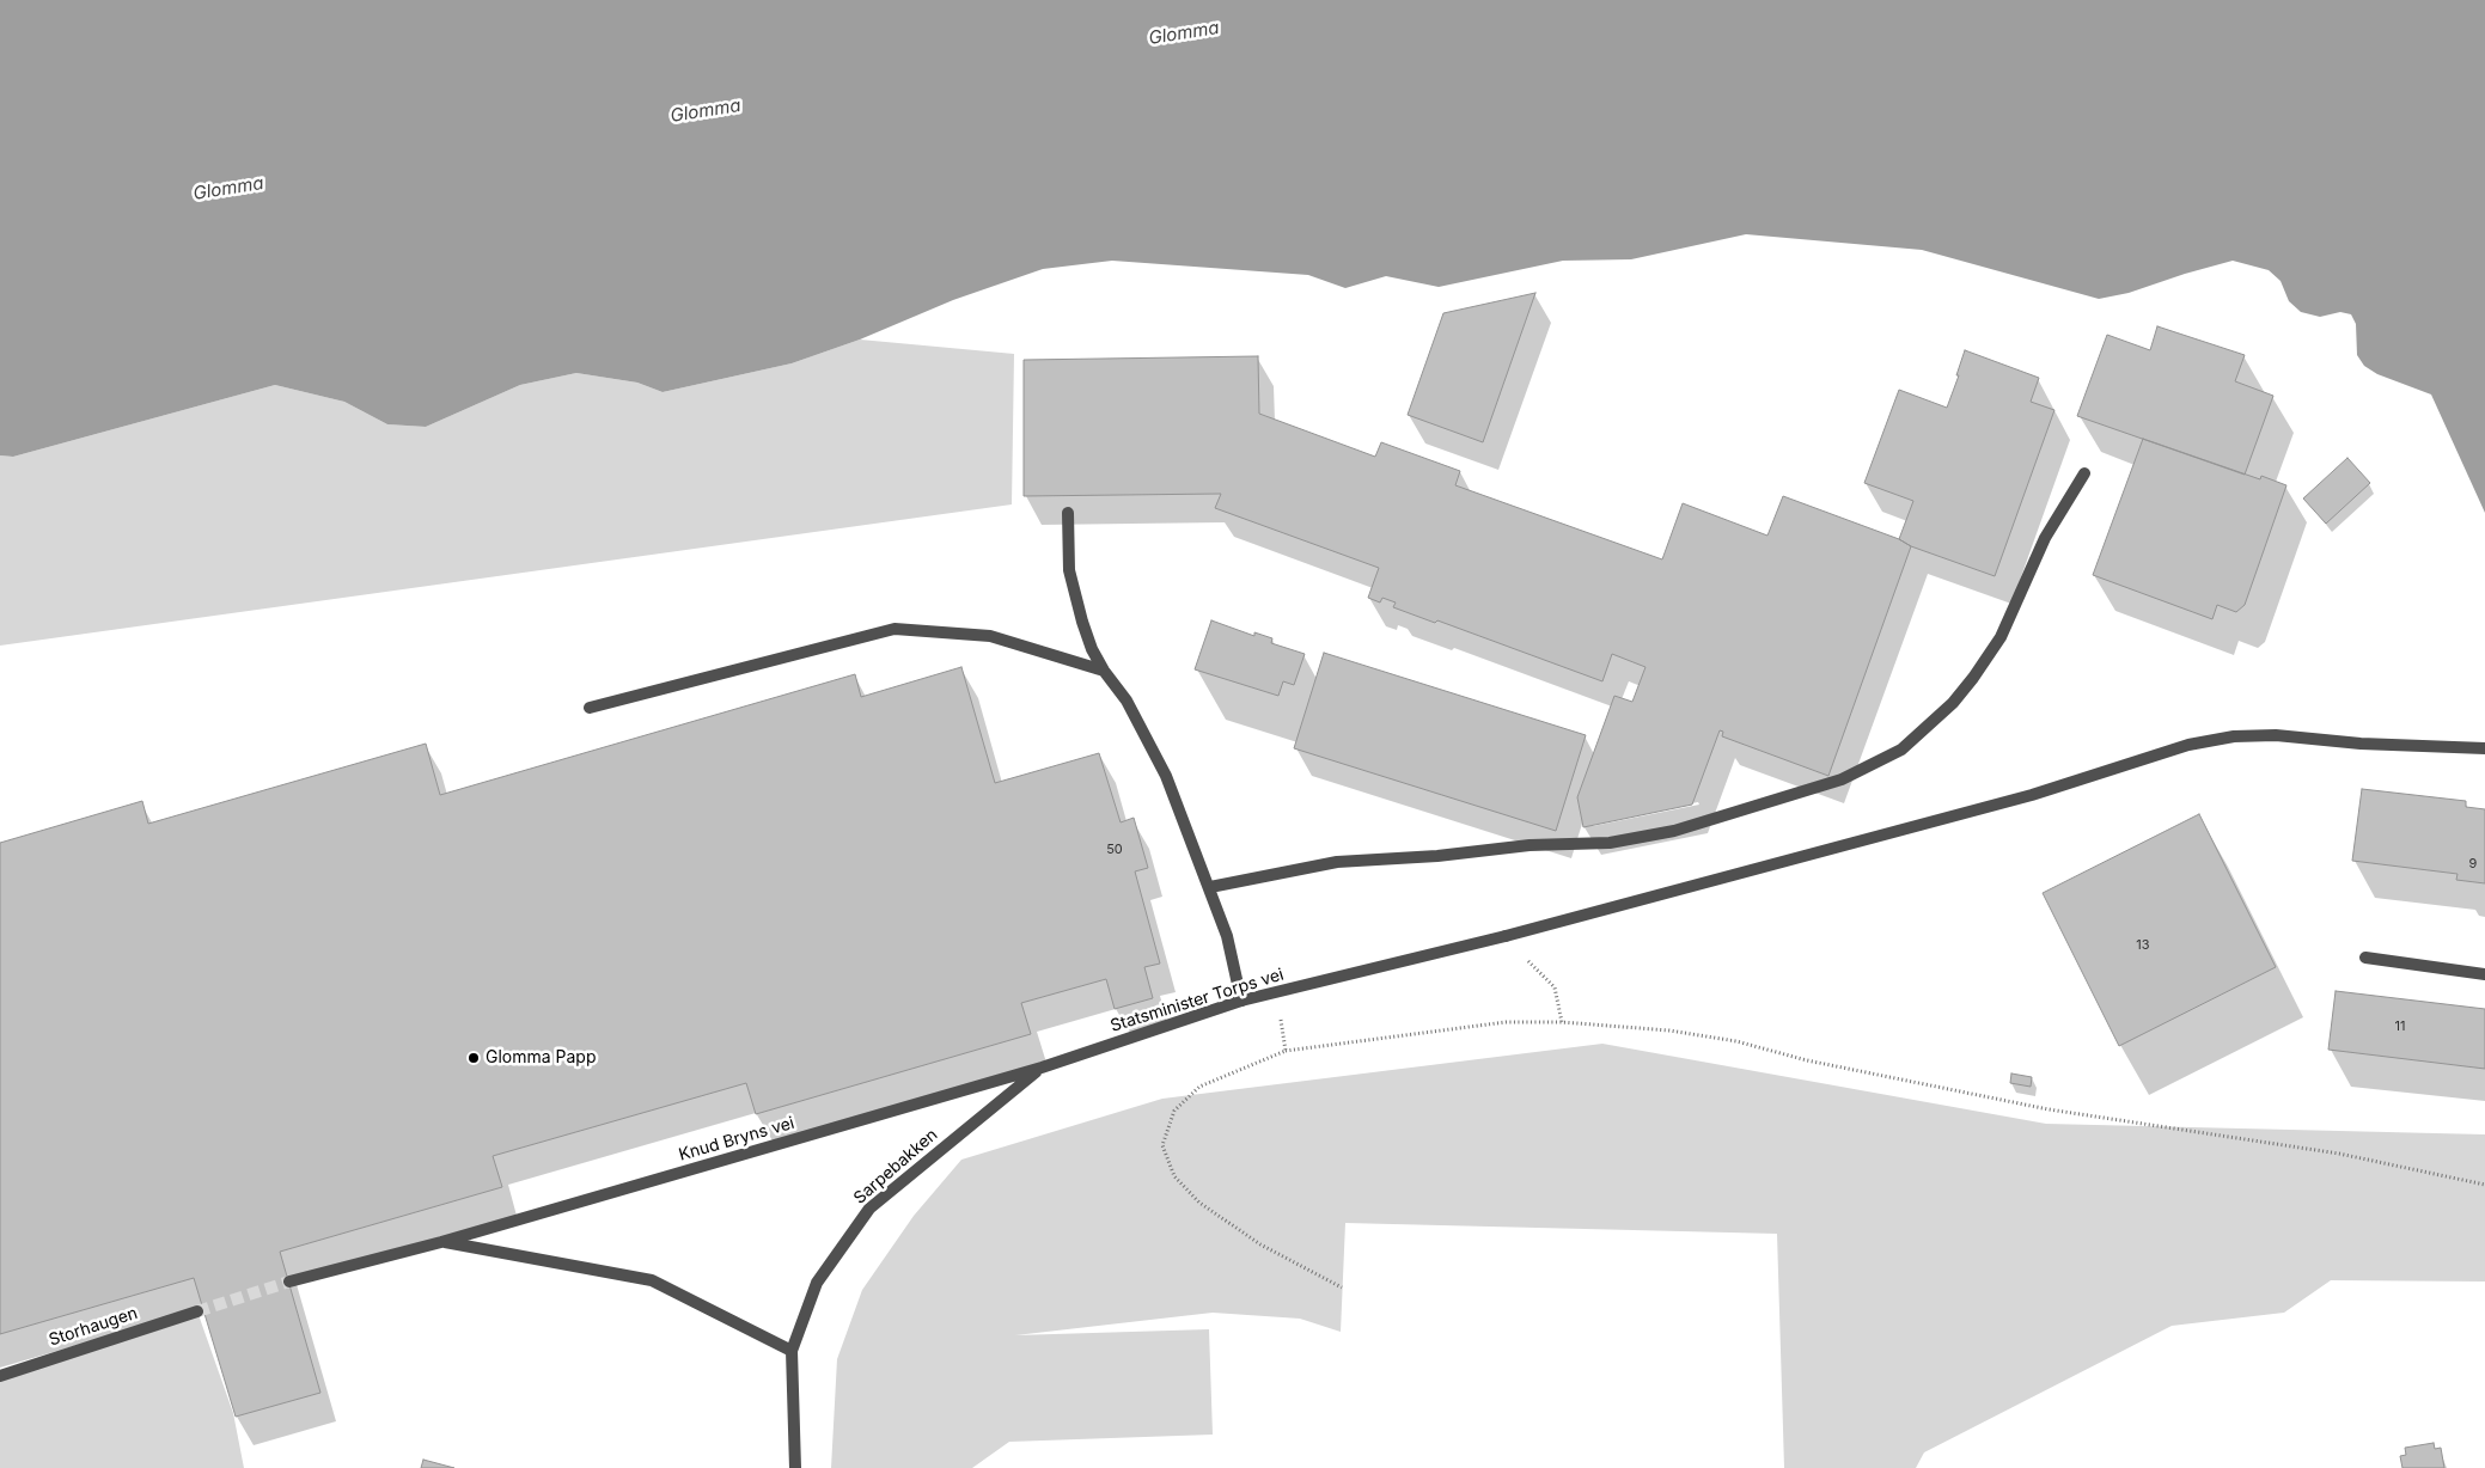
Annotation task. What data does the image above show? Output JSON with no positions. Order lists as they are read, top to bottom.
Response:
{
  "streets": {
    "street": [
      "Statsminister Torps vei",
      "Knud Bryns vei",
      "Sarpebakken",
      "Storhaugen"
    ]
  },
  "crossings": [
    ["Statsminister Torps vei", "Knud Bryns vei"],
    ["Statsminister Torps vei", "Sarpebakken"],
    ["Knud Bryns vei", "Sarpebakken"]
  ],
  "water": ["Glomma"],
  "places": ["Glomma Papp"],
  "house_numbers": [
    "50",
    "9",
    "13",
    "11"
  ]
}
